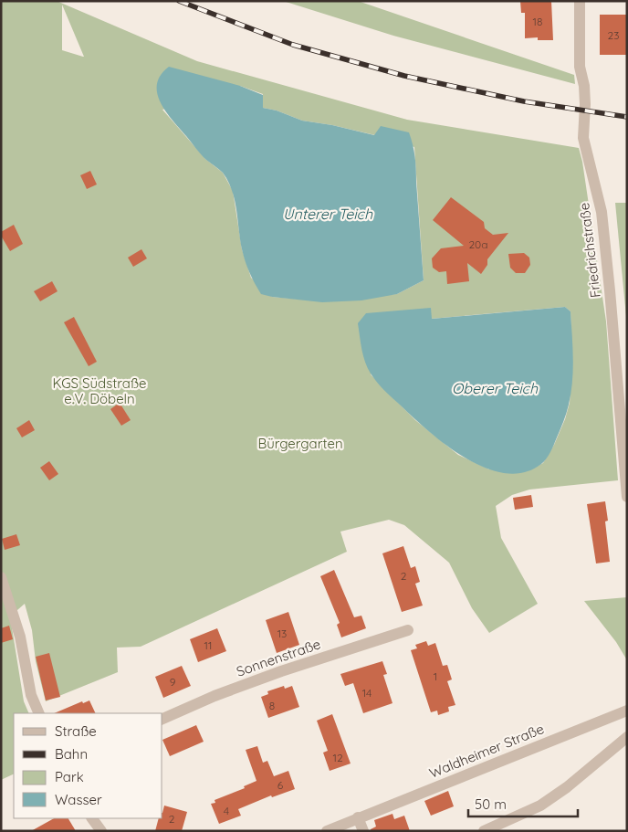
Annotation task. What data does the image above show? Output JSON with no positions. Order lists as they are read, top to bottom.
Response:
{
  "streets": {
    "street": ["Friedrichstraße", "Sonnenstraße", "Waldheimer Straße"]
  },
  "water": ["Unterer Teich", "Oberer Teich"],
  "parks": ["KGS Südstraße e.V. Döbeln", "Bürgergarten"],
  "house_numbers": [
    "18",
    "23",
    "20a",
    "2",
    "13",
    "11",
    "1",
    "9",
    "14",
    "8",
    "12",
    "6",
    "4",
    "2"
  ],
  "legend": [
    "Straße",
    "Bahn",
    "Park",
    "Wasser"
  ],
  "scale_bar": "50 m"
}
